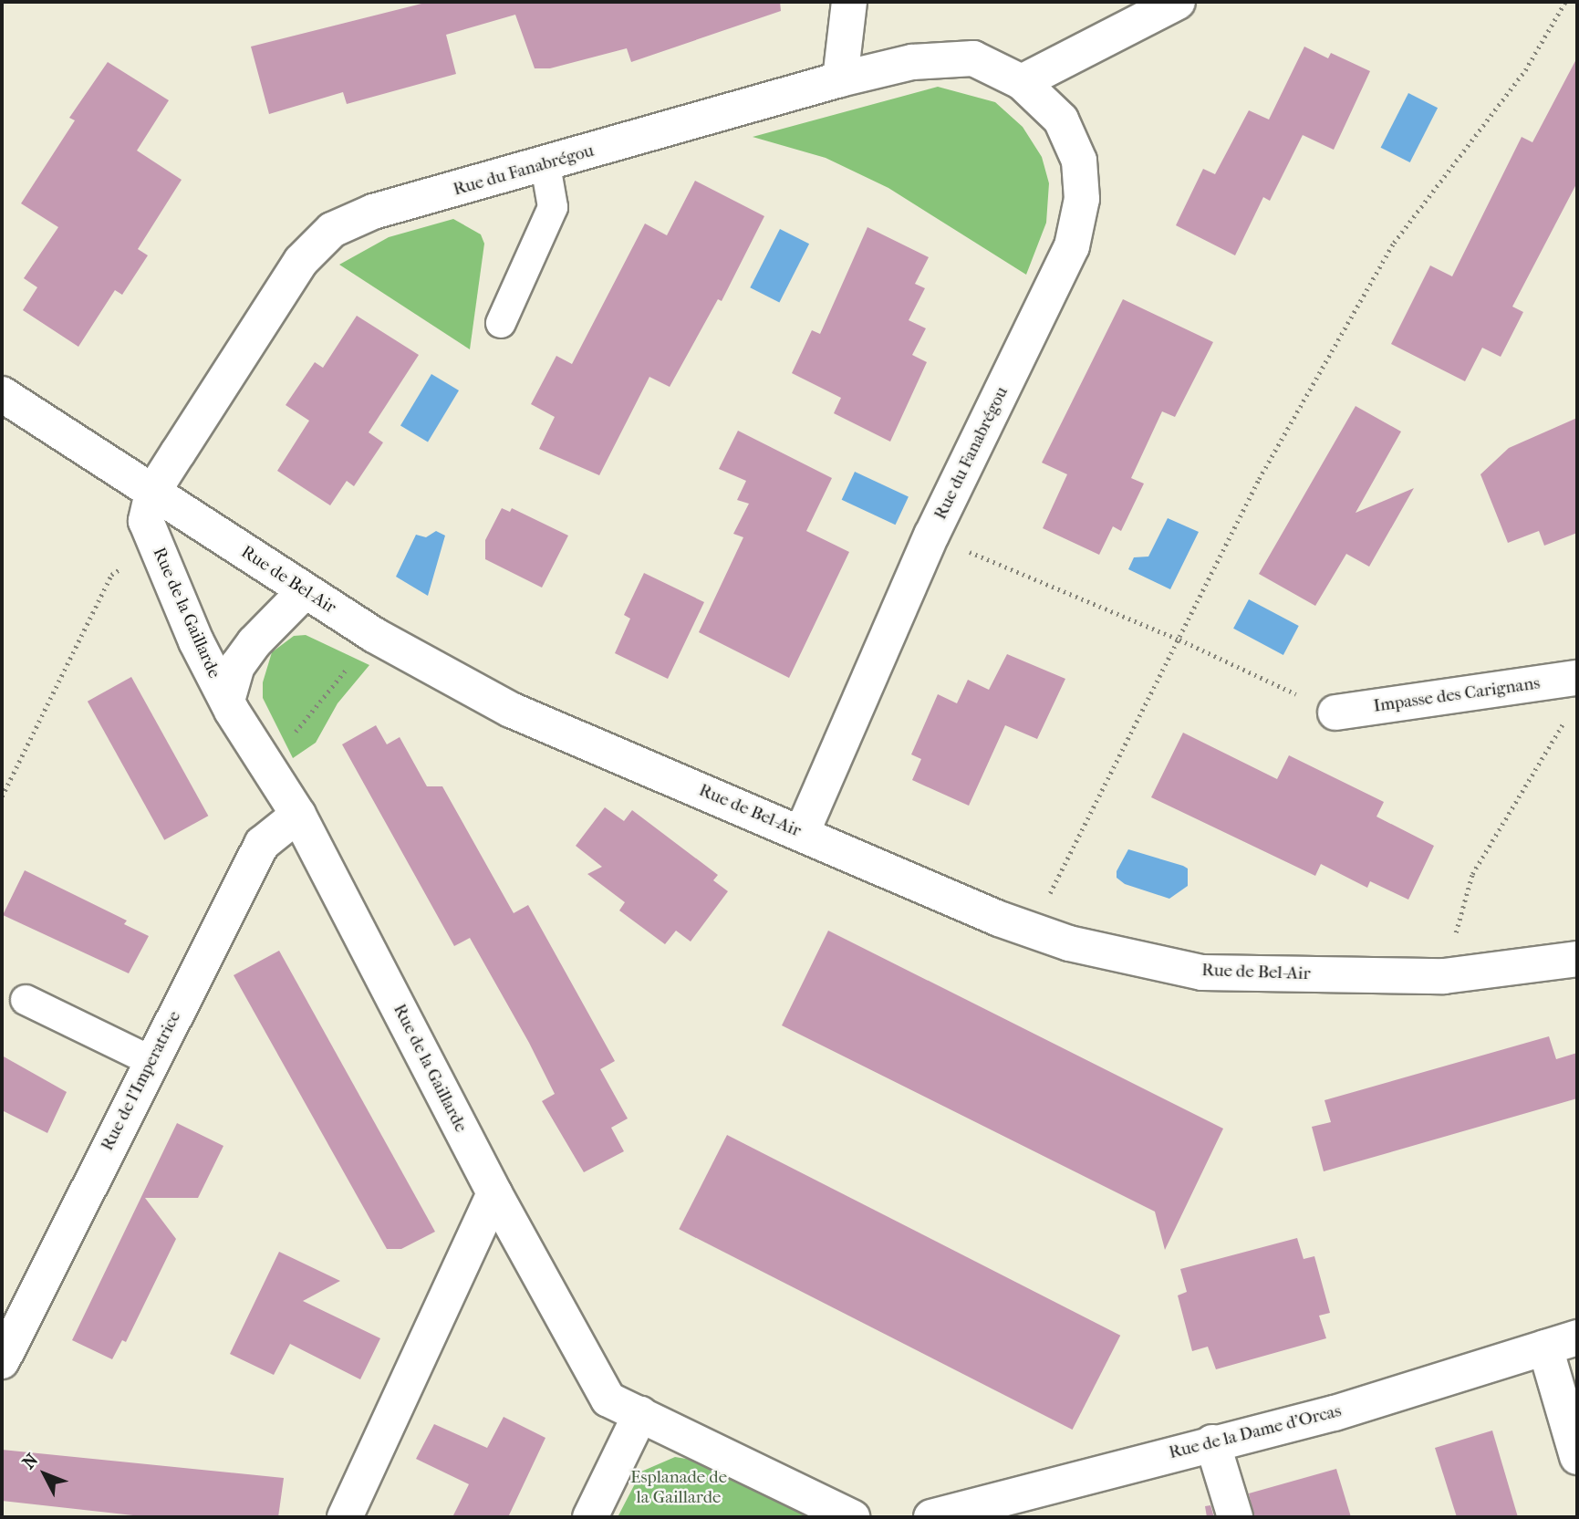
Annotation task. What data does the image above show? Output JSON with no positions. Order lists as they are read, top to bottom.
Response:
{
  "streets": {
    "street": [
      "Rue du Fanabrégou",
      "Rue de Bel-Air",
      "Rue de la Gaillarde",
      "Impasse des Carignans",
      "Rue de l'Imperatrice",
      "Rue de la Dame d'Orcas"
    ]
  },
  "crossings": [
    ["Rue du Fanabrégou", "Rue de Bel-Air"],
    ["Rue du Fanabrégou", "Rue de la Gaillarde"],
    ["Rue de Bel-Air", "Rue de la Gaillarde"],
    ["Rue de la Gaillarde", "Rue de l'Imperatrice"]
  ],
  "parks": ["Esplanade de la Gaillarde"],
  "north": "top left"
}
